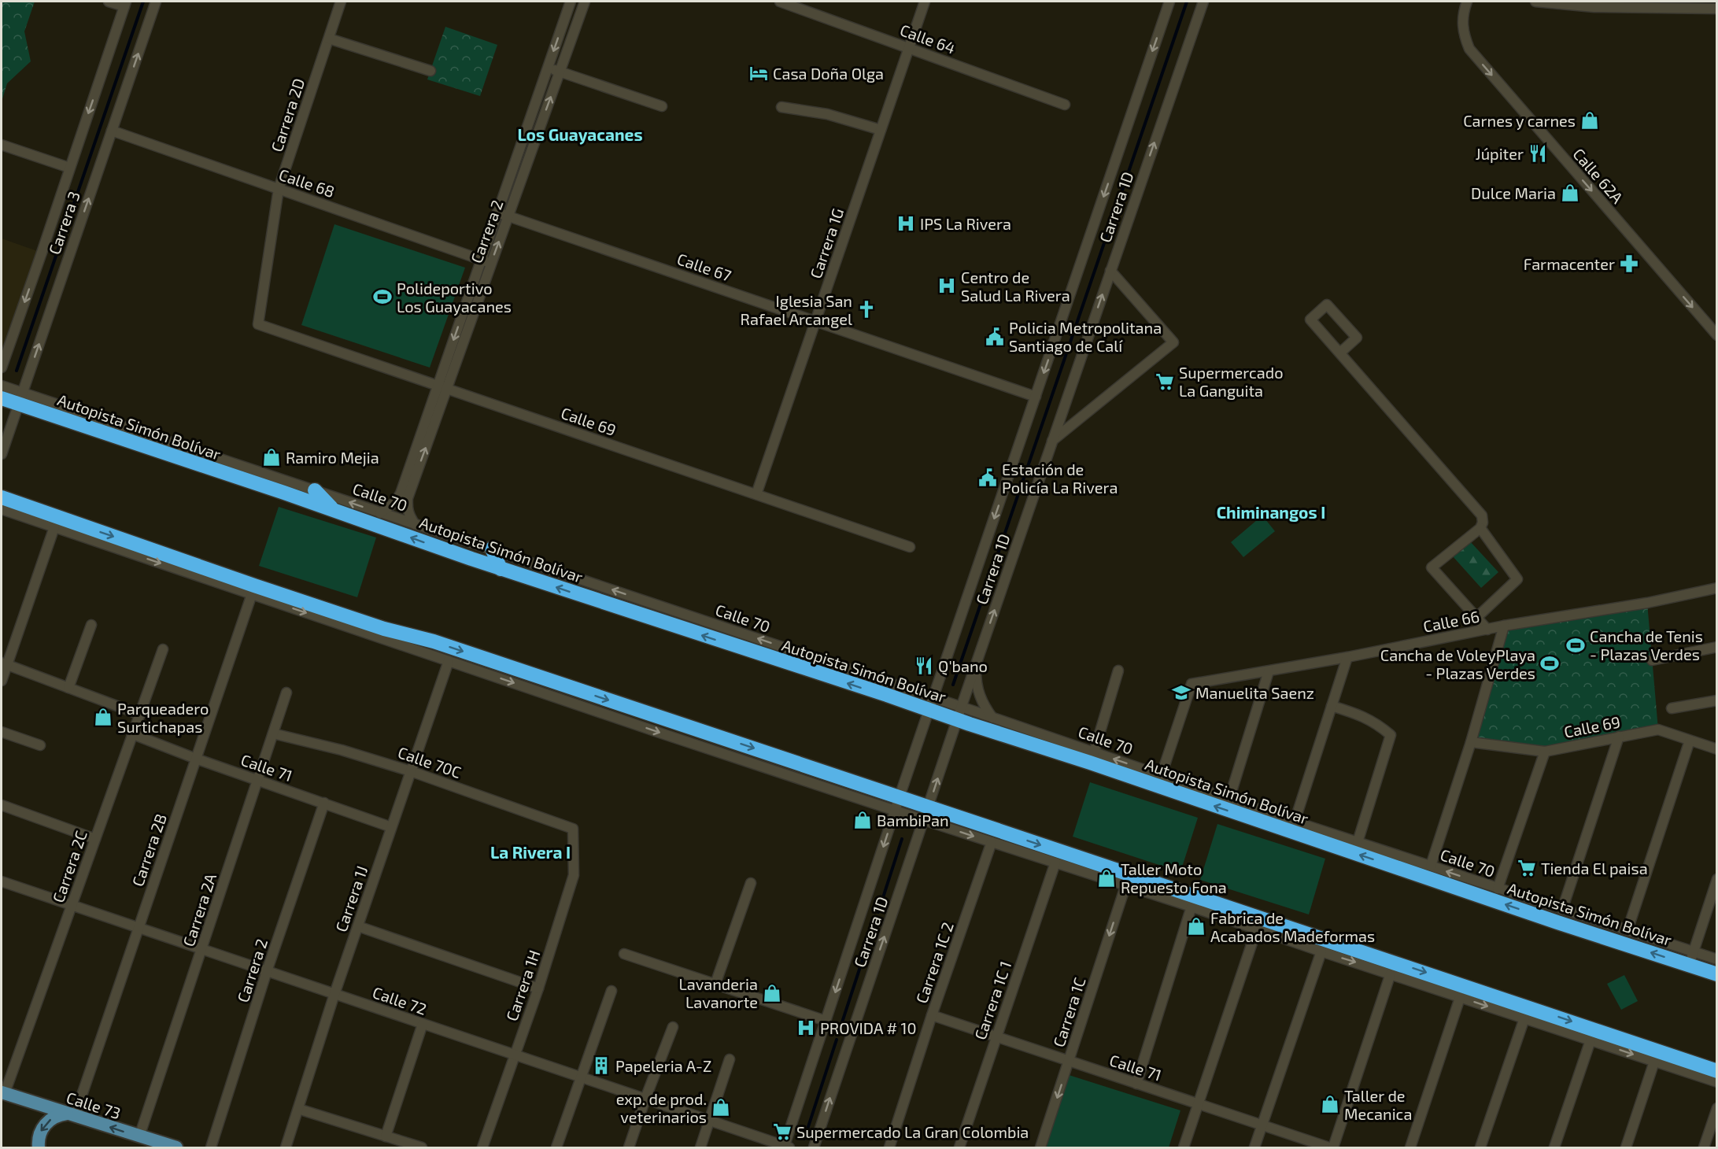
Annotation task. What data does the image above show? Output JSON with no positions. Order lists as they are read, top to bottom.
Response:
{
  "streets": {
    "highway": ["Autopista Simón Bolívar"],
    "main road": ["Calle 73"],
    "street": [
      "Calle 64",
      "Carrera 2D",
      "Calle 62A",
      "Calle 68",
      "Carrera 1D",
      "Carrera 3",
      "Carrera 2",
      "Carrera 1G",
      "Calle 67",
      "Calle 69",
      "Calle 70",
      "Calle 66",
      "Calle 70C",
      "Calle 71",
      "Carrera 2B",
      "Carrera 2C",
      "Carrera 1J",
      "Carrera 2A",
      "Carrera 1C 2",
      "Carrera 1H",
      "Calle 72",
      "Carrera 1C 1",
      "Carrera 1C"
    ]
  },
  "crossings": [
    ["Calle 64", "Carrera 1G"],
    ["Carrera 2D", "Calle 68"],
    ["Carrera 2D", "Calle 69"],
    ["Calle 68", "Carrera 3"],
    ["Calle 68", "Carrera 2"],
    ["Carrera 1D", "Calle 67"],
    ["Carrera 1D", "Autopista Simón Bolívar"],
    ["Carrera 1D", "Calle 70"],
    ["Carrera 1D", "Calle 72"],
    ["Carrera 3", "Autopista Simón Bolívar"],
    ["Carrera 3", "Calle 70"],
    ["Carrera 2", "Calle 67"],
    ["Carrera 2", "Calle 69"],
    ["Carrera 2", "Calle 70"],
    ["Carrera 2", "Calle 71"],
    ["Carrera 2", "Calle 72"],
    ["Carrera 1G", "Calle 67"],
    ["Carrera 1G", "Calle 69"],
    ["Autopista Simón Bolívar", "Calle 70"],
    ["Autopista Simón Bolívar", "Calle 66"],
    ["Calle 70", "Calle 66"],
    ["Calle 70C", "Carrera 1J"],
    ["Calle 70C", "Carrera 2A"],
    ["Calle 70C", "Carrera 1H"],
    ["Calle 71", "Carrera 2B"],
    ["Calle 71", "Carrera 2C"],
    ["Calle 71", "Carrera 1J"],
    ["Calle 71", "Carrera 2A"],
    ["Calle 71", "Carrera 1C 2"],
    ["Calle 71", "Carrera 1C 1"],
    ["Calle 71", "Carrera 1C"],
    ["Carrera 2B", "Calle 72"],
    ["Carrera 2B", "Calle 73"],
    ["Carrera 2C", "Calle 72"],
    ["Carrera 2C", "Calle 73"],
    ["Carrera 1J", "Calle 72"],
    ["Carrera 2A", "Calle 72"],
    ["Carrera 2A", "Calle 73"],
    ["Carrera 1H", "Calle 72"]
  ],
  "one_way": ["Calle 62A", "Calle 70", "Calle 73"],
  "districts": ["Los Guayacanes", "Chiminangos I", "La Rivera I"],
  "places": {
    "hotel": ["Casa Doña Olga"],
    "shop": [
      "Carnes y carnes",
      "Dulce Maria",
      "Ramiro Mejia",
      "Parqueadero Surtichapas",
      "BambiPan",
      "Taller Moto Repuesto Fona",
      "Fabrica de Acabados Madeformas",
      "Lavanderia Lavanorte",
      "Taller de Mecanica",
      "exp. de prod. veterinarios"
    ],
    "restaurant": ["Júpiter", "Q'bano"],
    "hospital": ["IPS La Rivera", "Centro de Salud La Rivera", "PROVIDA # 10"],
    "pharmacy": ["Farmacenter"],
    "sports": ["Polideportivo Los Guayacanes", "Cancha de Tenis - Plazas Verdes", "Cancha de VoleyPlaya - Plazas Verdes"],
    "church": ["Iglesia San Rafael Arcangel"],
    "public building": ["Policia Metropolitana Santiago de Calí", "Estación de Policía La Rivera"],
    "supermarket": ["Supermercado La Ganguita", "Tienda El paisa", "Supermercado La Gran Colombia"],
    "school or university": ["Manuelita Saenz"],
    "building": ["Papeleria A-Z"]
  }
}
